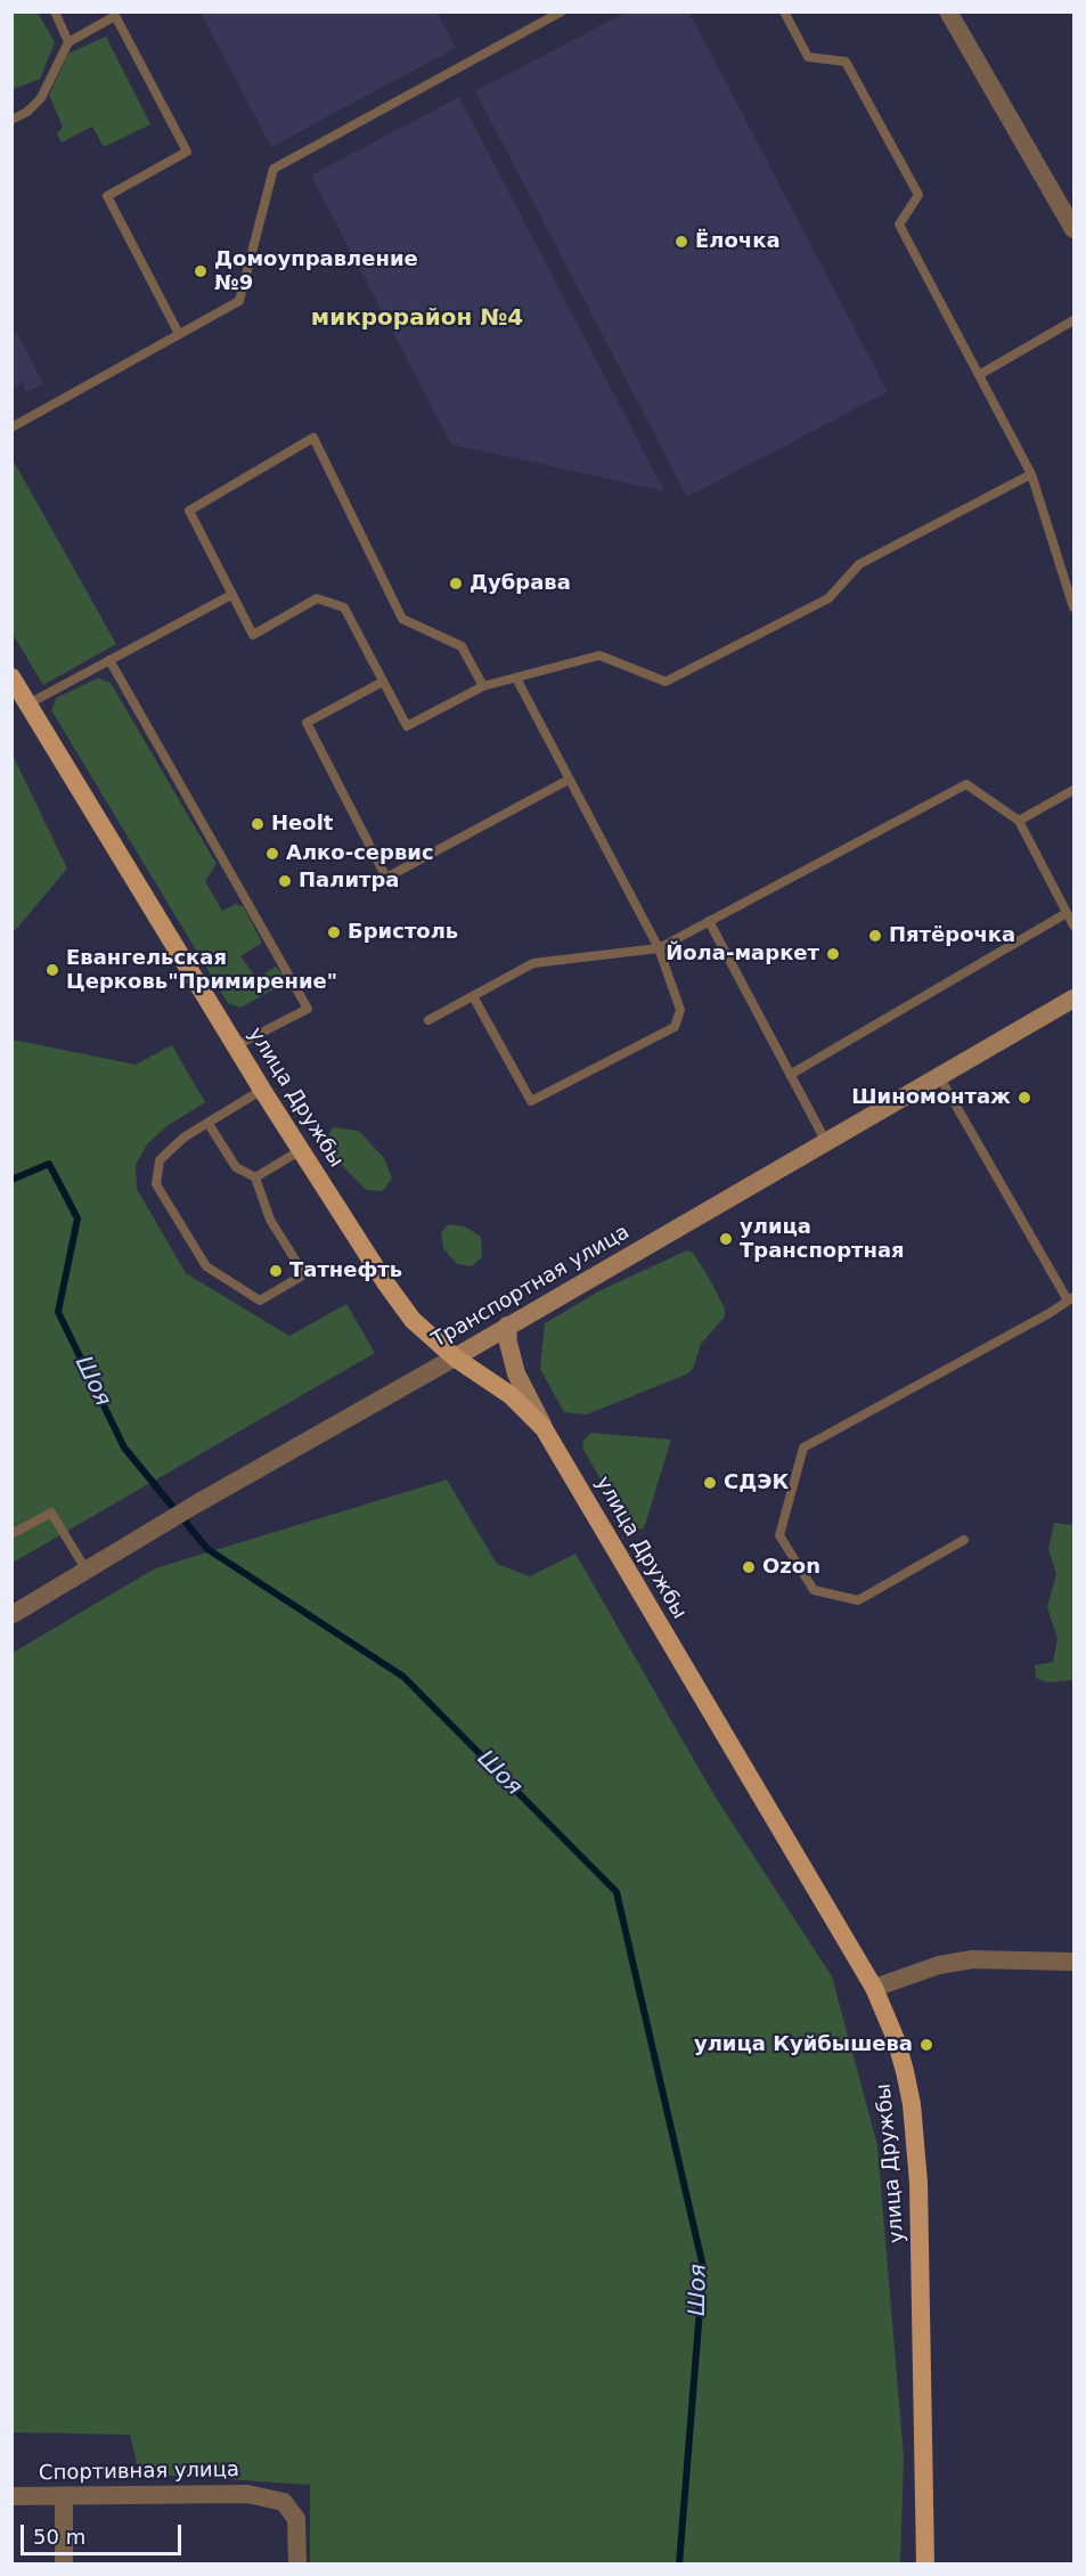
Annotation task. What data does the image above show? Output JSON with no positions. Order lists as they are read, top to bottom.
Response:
{
  "streets": {
    "main road": ["улица Дружбы", "Транспортная улица"],
    "street": ["Спортивная улица"]
  },
  "crossings": [
    ["улица Дружбы", "Транспортная улица"]
  ],
  "districts": ["микрорайон №4"],
  "water": ["Шоя"],
  "places": [
    "Ёлочка",
    "Домоуправление №9",
    "Дубрава",
    "Heolt",
    "Алко-сервис",
    "Палитра",
    "Бристоль",
    "Пятёрочка",
    "Йола-маркет",
    "Евангельская Церковь\"Примирение\"",
    "Шиномонтаж",
    "улица Транспортная",
    "Татнефть",
    "СДЭК",
    "Ozon",
    "улица Куйбышева"
  ],
  "scale_bar": "50 m"
}
